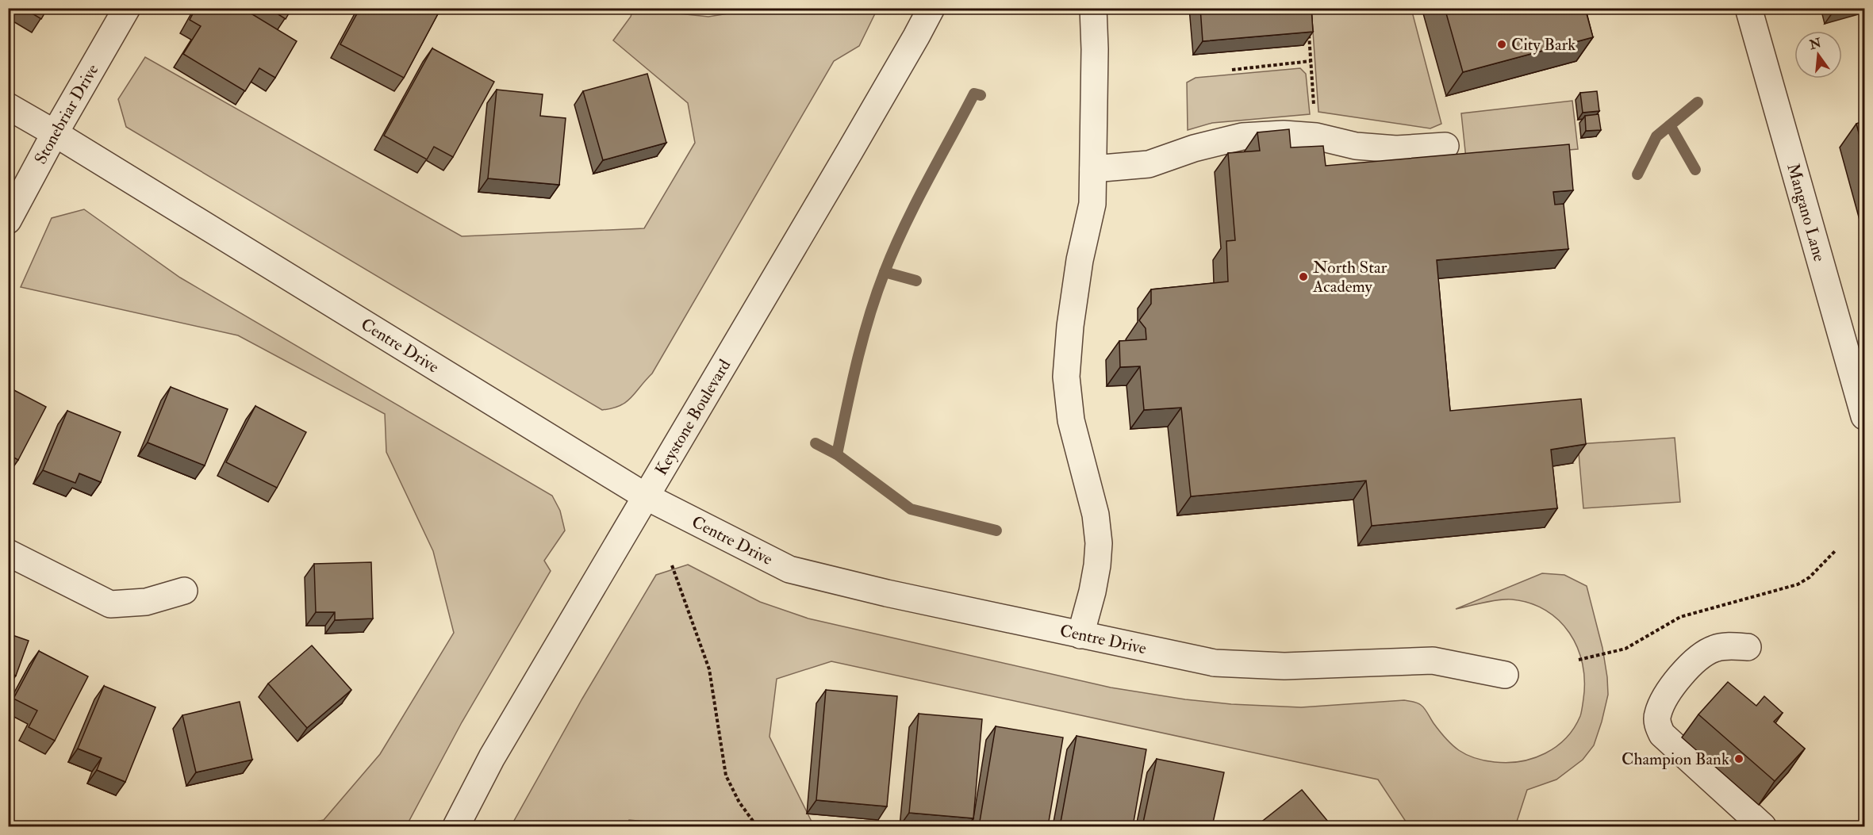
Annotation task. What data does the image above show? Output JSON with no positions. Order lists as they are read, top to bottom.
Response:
{
  "streets": {
    "street": [
      "Stonebriar Drive",
      "Mangano Lane",
      "Centre Drive",
      "Keystone Boulevard"
    ]
  },
  "crossings": [
    ["Stonebriar Drive", "Centre Drive"],
    ["Centre Drive", "Keystone Boulevard"]
  ],
  "places": ["City Bark", "North Star Academy", "Champion Bank"],
  "north": "top"
}
